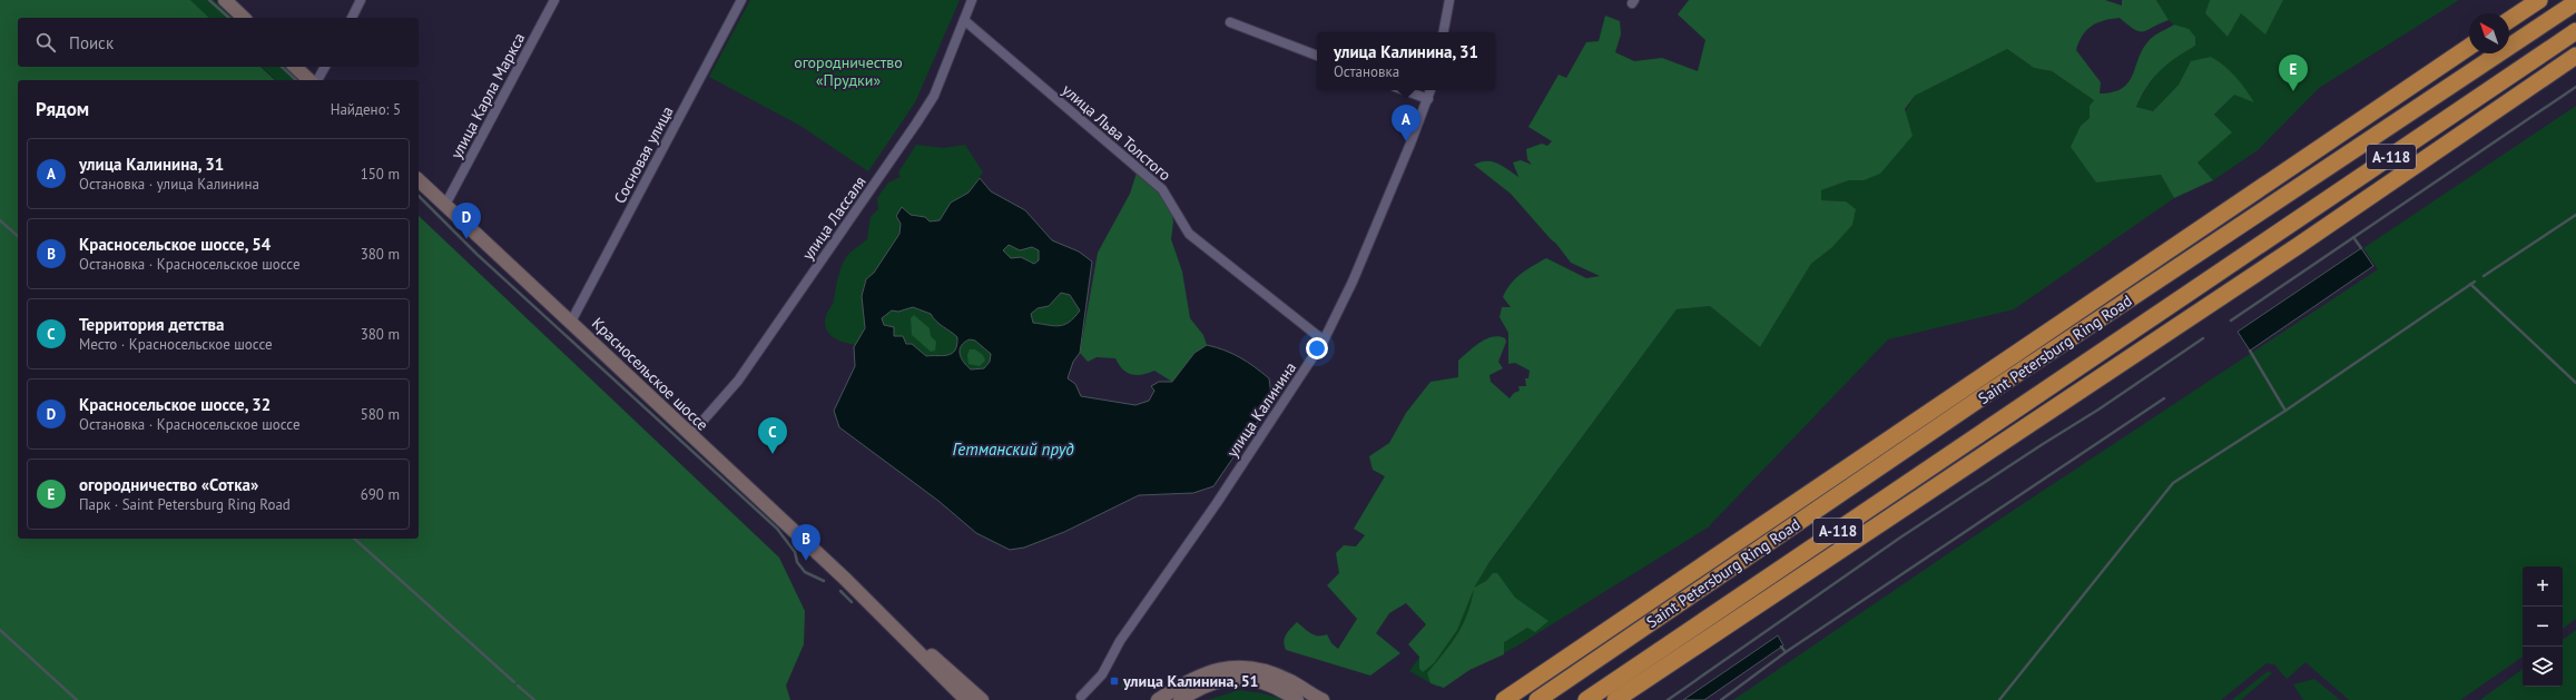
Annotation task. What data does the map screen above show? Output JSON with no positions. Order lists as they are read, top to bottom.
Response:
{
  "streets": {
    "highway": ["А-118", "Saint Petersburg Ring Road"],
    "main road": ["Красносельское шоссе"],
    "street": [
      "улица Карла Маркса",
      "улица Льва Толстого",
      "Сосновая улица",
      "улица Лассаля",
      "улица Калинина"
    ]
  },
  "crossings": [
    ["улица Карла Маркса", "Красносельское шоссе"],
    ["улица Льва Толстого", "улица Лассаля"],
    ["улица Льва Толстого", "улица Калинина"],
    ["Сосновая улица", "Красносельское шоссе"],
    ["улица Лассаля", "Красносельское шоссе"]
  ],
  "water": ["Гетманский пруд"],
  "parks": ["огородничество «Прудки»"],
  "places": {
    "transit": ["улица Калинина, 51"]
  },
  "north": "top left",
  "page": {
    "search": "Поиск",
    "popup": ["улица Калинина, 31", "Остановка"],
    "pins": [
      "E",
      "A",
      "D",
      "C",
      "B"
    ],
    "heading": ["Рядом", "Найдено: 5"],
    "list": [
      {
        "mark": "A",
        "name": "улица Калинина, 31",
        "note": "Остановка · улица Калинина",
        "value": "150 m"
      },
      {
        "mark": "B",
        "name": "Красносельское шоссе, 54",
        "note": "Остановка · Красносельское шоссе",
        "value": "380 m"
      },
      {
        "mark": "C",
        "name": "Территория детства",
        "note": "Место · Красносельское шоссе",
        "value": "380 m"
      },
      {
        "mark": "D",
        "name": "Красносельское шоссе, 32",
        "note": "Остановка · Красносельское шоссе",
        "value": "580 m"
      },
      {
        "mark": "E",
        "name": "огородничество «Сотка»",
        "note": "Парк · Saint Petersburg Ring Road",
        "value": "690 m"
      }
    ],
    "map_buttons": ["+", "−"]
  }
}
